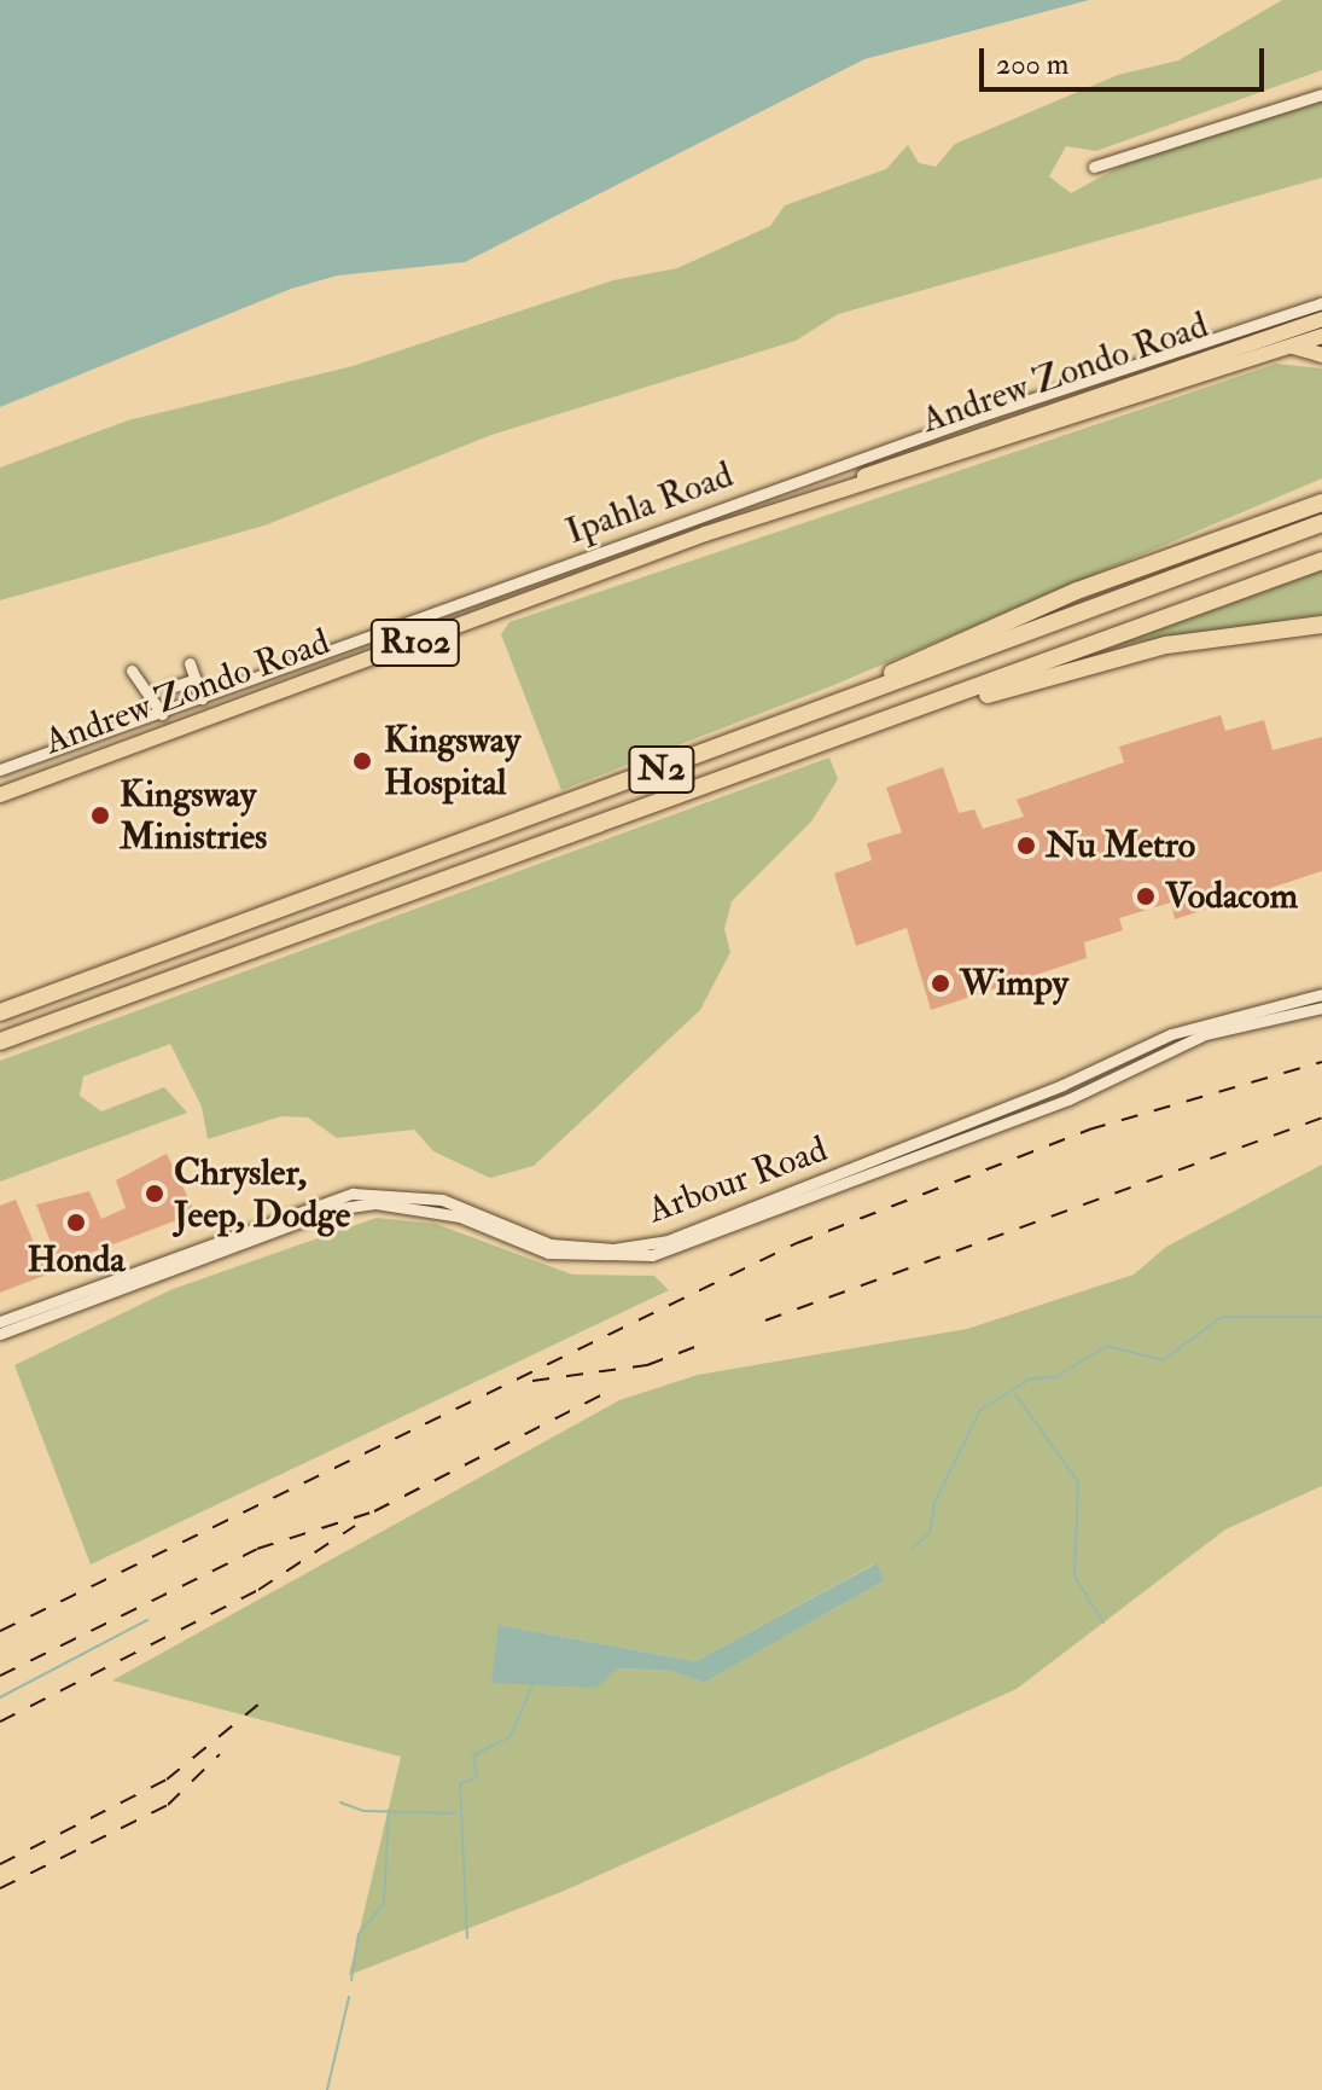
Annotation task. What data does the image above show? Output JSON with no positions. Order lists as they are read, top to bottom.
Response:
{
  "streets": {
    "highway": ["N2"],
    "main road": ["Andrew Zondo Road", "R102"],
    "street": ["Ipahla Road", "Arbour Road"]
  },
  "crossings": [
    ["Andrew Zondo Road", "Ipahla Road"]
  ],
  "places": [
    "Kingsway Hospital",
    "Kingsway Ministries",
    "Nu Metro",
    "Vodacom",
    "Wimpy",
    "Chrysler, Jeep, Dodge",
    "Honda"
  ],
  "scale_bar": "200 m"
}
